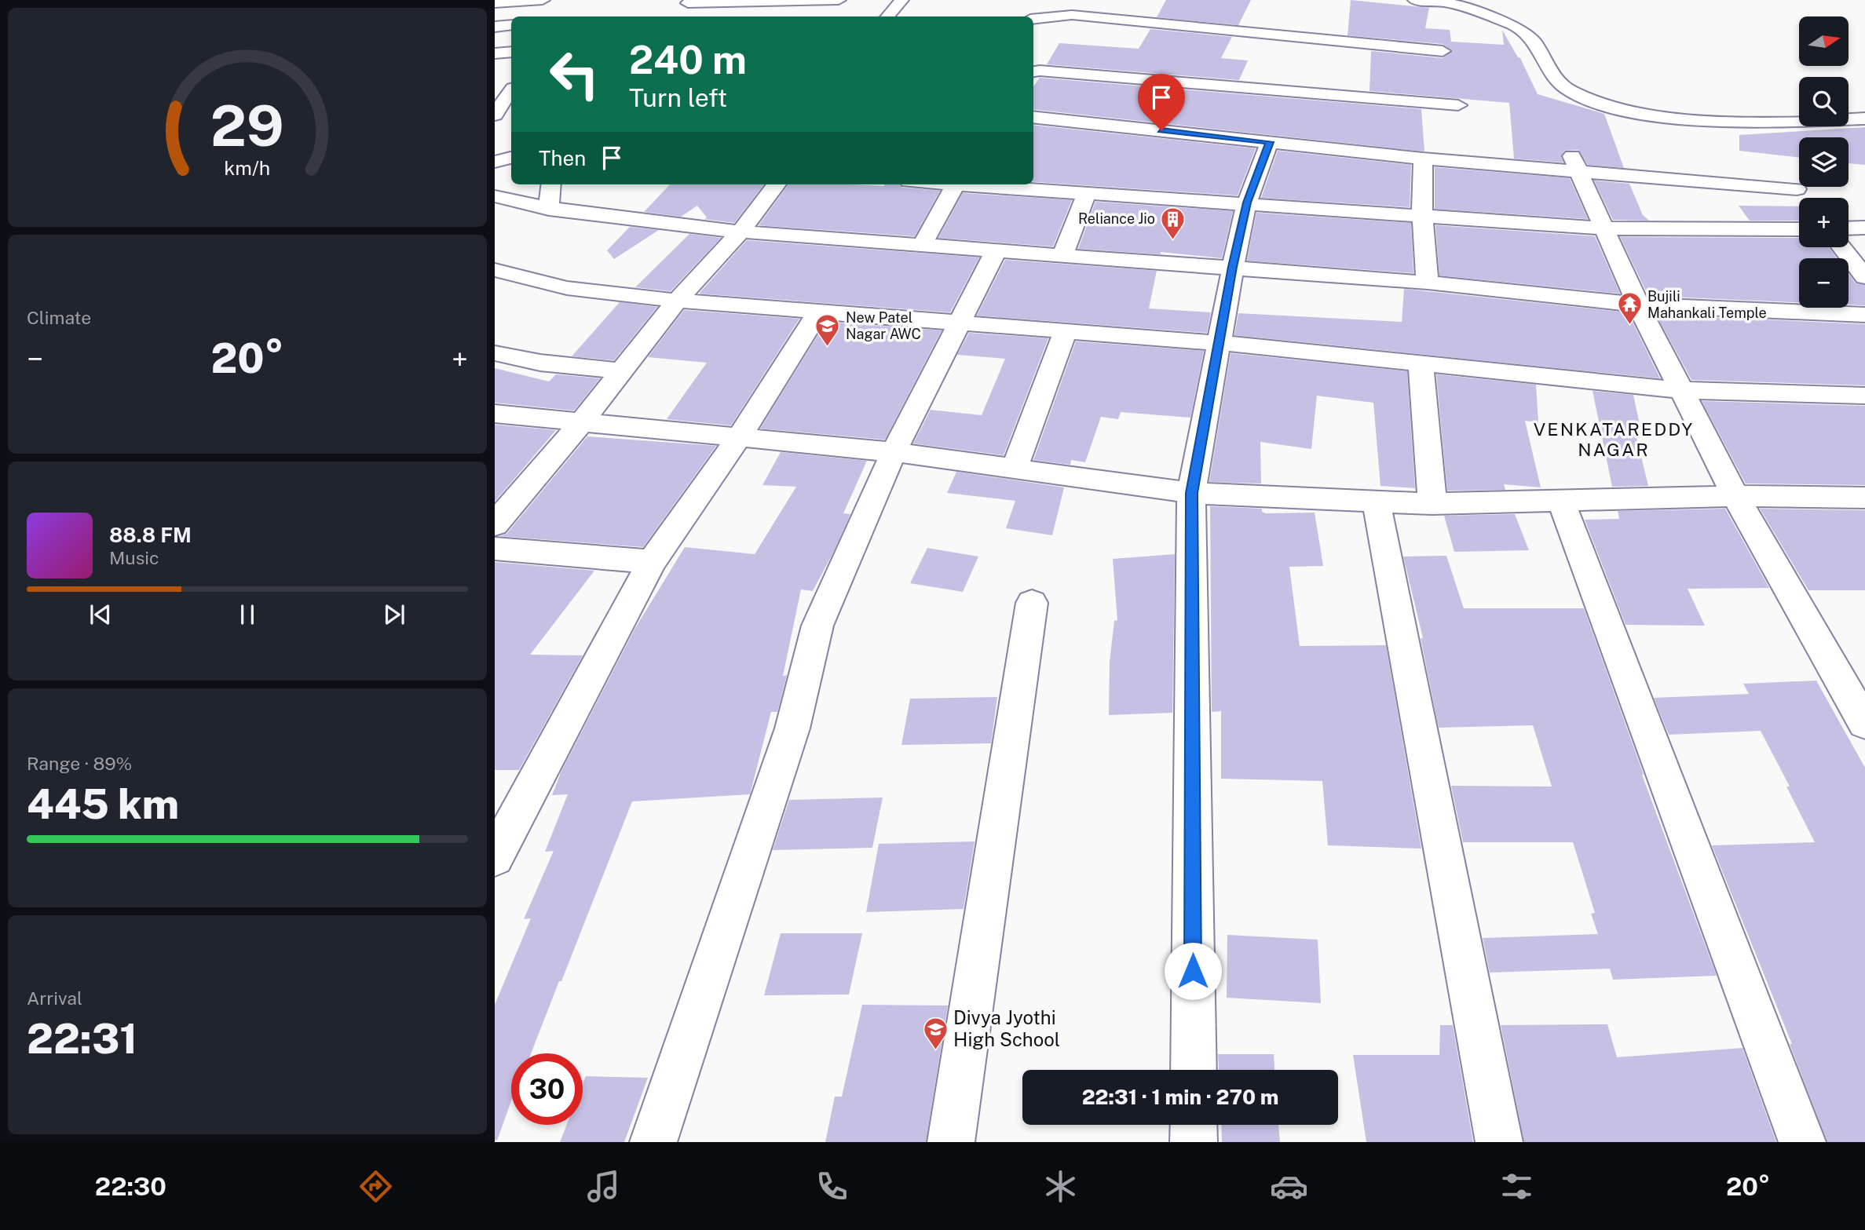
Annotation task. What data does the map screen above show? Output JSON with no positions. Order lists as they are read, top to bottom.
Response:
{
  "districts": ["VENKATAREDDY NAGAR"],
  "places": {
    "building": ["Reliance Jio"],
    "temple": ["Bujili Mahankali Temple"],
    "school or university": ["New Patel Nagar AWC", "Divya Jyothi High School"]
  },
  "north": "right",
  "page": {
    "map_buttons": ["+", "−"],
    "turn": ["240 m", "Turn left"],
    "then": "Then",
    "tile": [
      "Climate",
      ["Range · 89%", "445 km"],
      ["Arrival", "22:31"]
    ],
    "heat": ["−", "20°", "+"],
    "song": ["88.8 FM", "Music"],
    "limit": "30",
    "trip": "22:31 · 1 min · 270 m",
    "tabs": ["22:30", "20°"],
    "gauge": ["29", "km/h"]
  }
}
